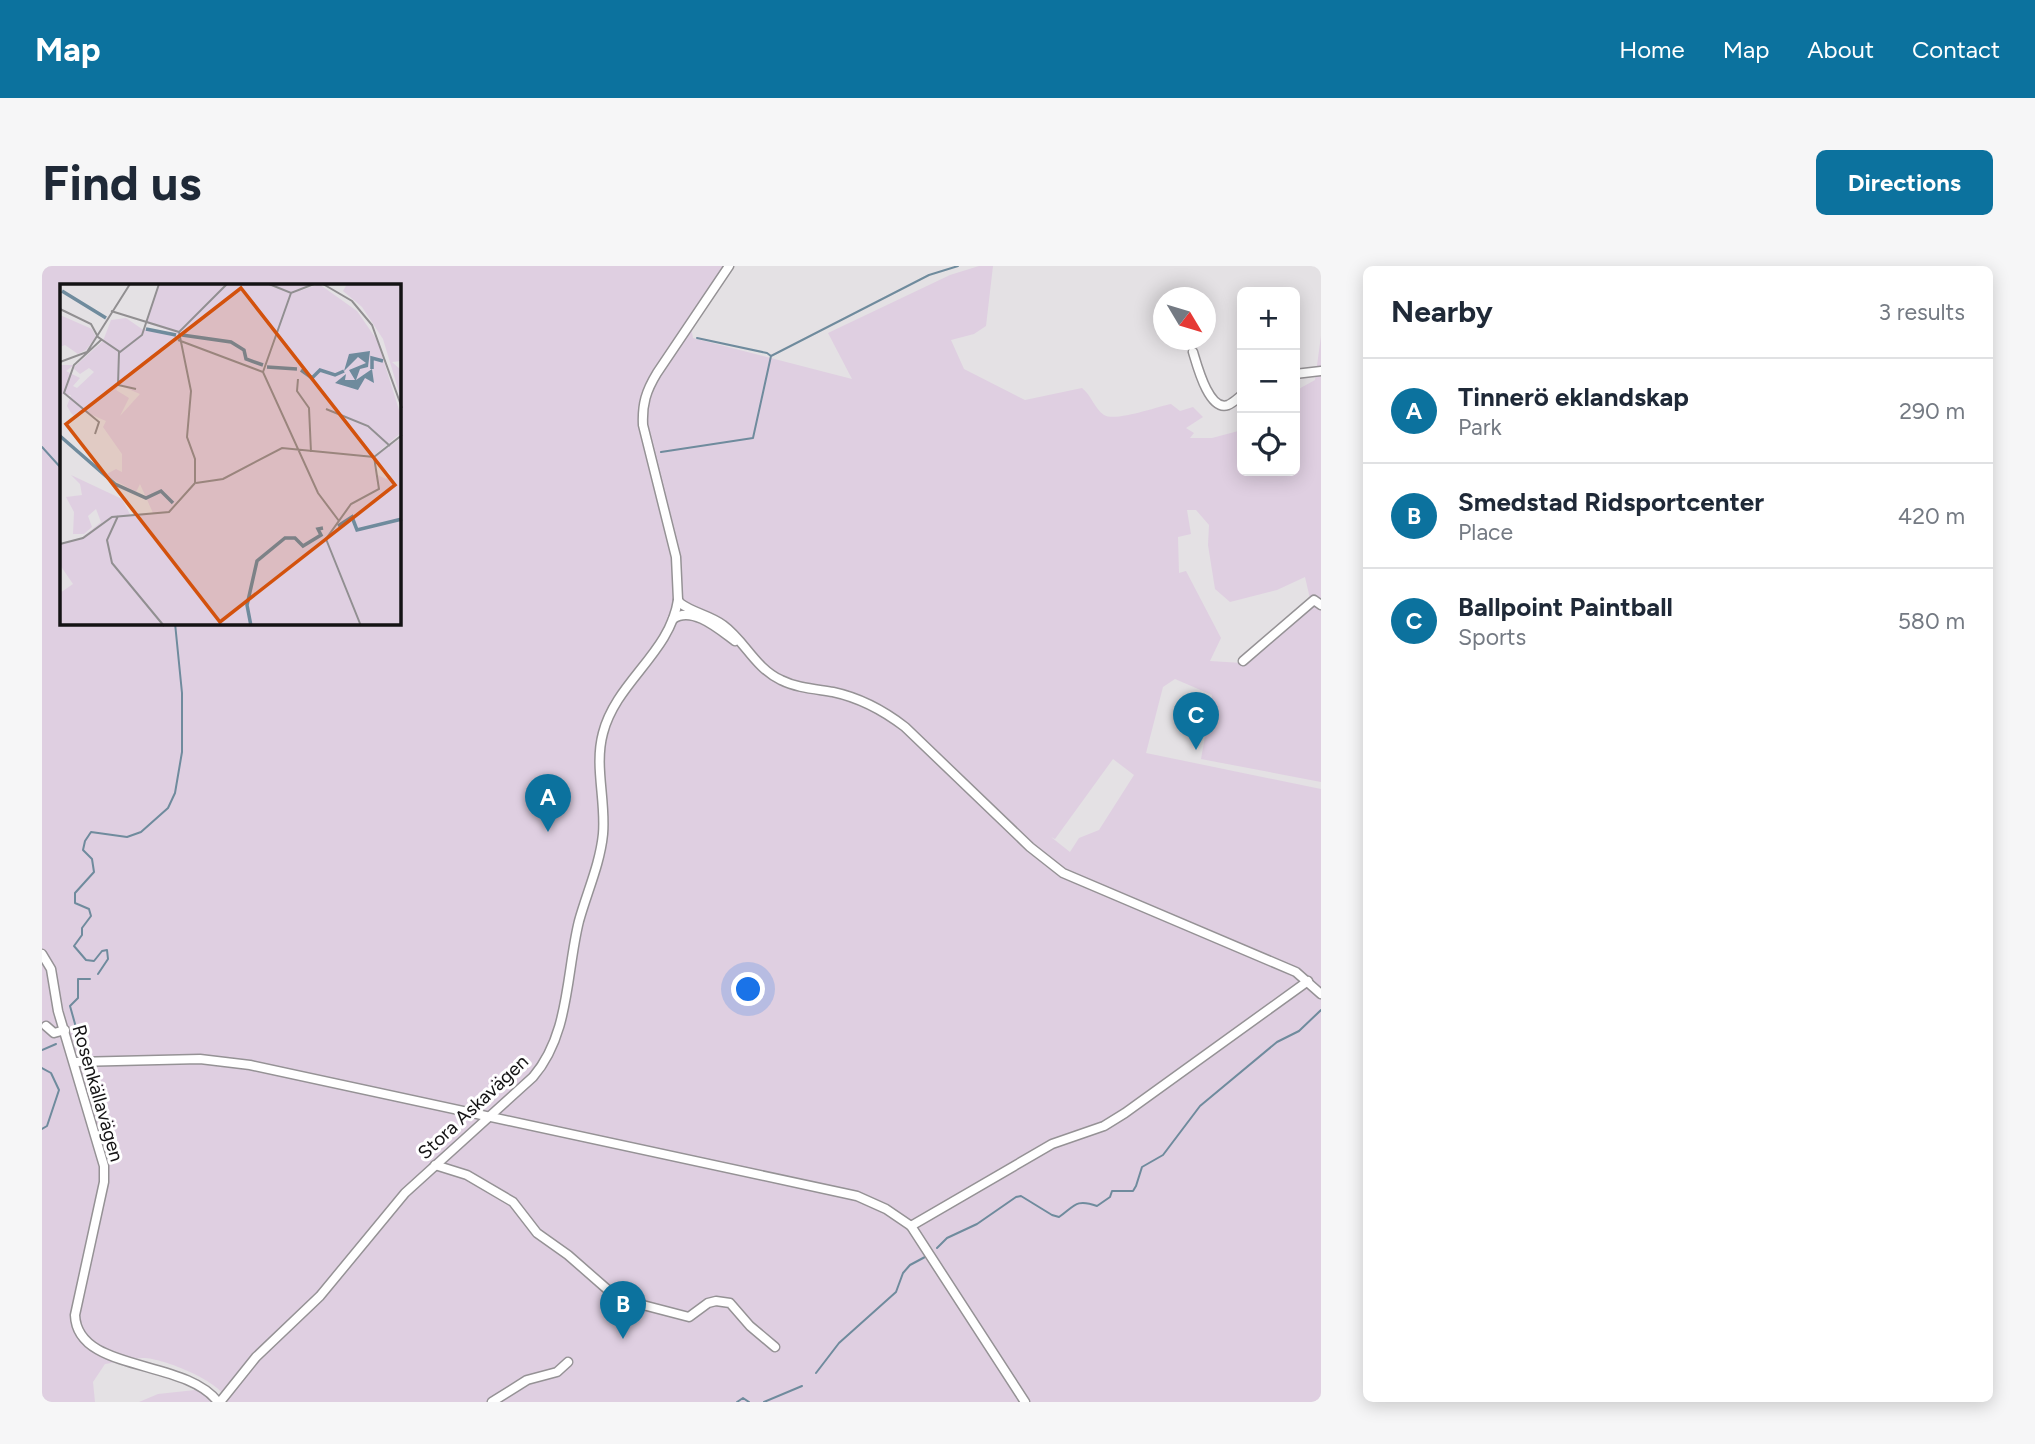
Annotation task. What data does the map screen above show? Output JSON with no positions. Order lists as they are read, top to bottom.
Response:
{
  "streets": {
    "street": ["Rosenkällavägen", "Stora Askavägen"]
  },
  "crossings": [
    ["Rosenkällavägen", "Stora Askavägen"]
  ],
  "north": "bottom right",
  "page": {
    "header": "Map",
    "nav": [
      "Home",
      "Map",
      "About",
      "Contact"
    ],
    "buttons": "Directions",
    "title": "Find us",
    "heading": ["Nearby", "3 results"],
    "map_buttons": ["+", "−"],
    "list": [
      {
        "mark": "A",
        "name": "Tinnerö eklandskap",
        "note": "Park",
        "value": "290 m"
      },
      {
        "mark": "B",
        "name": "Smedstad Ridsportcenter",
        "note": "Place",
        "value": "420 m"
      },
      {
        "mark": "C",
        "name": "Ballpoint Paintball",
        "note": "Sports",
        "value": "580 m"
      }
    ],
    "pins": ["C", "A", "B"]
  }
}
